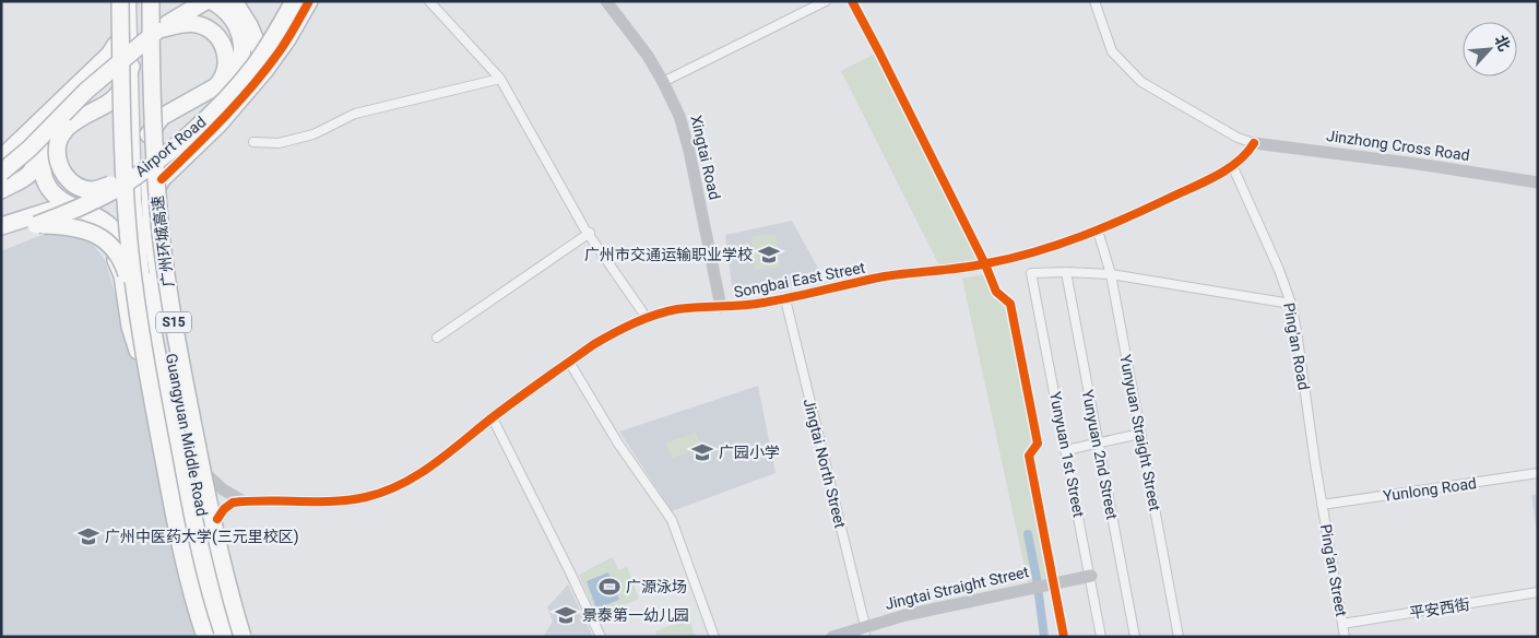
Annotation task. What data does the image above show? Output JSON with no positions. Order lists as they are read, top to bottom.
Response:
{
  "streets": {
    "highway": [
      "Airport Road",
      "广州环城高速",
      "S15",
      "Guangyuan Middle Road"
    ],
    "street": [
      "Jinzhong Cross Road",
      "Xingtai Road",
      "Songbai East Street",
      "Ping'an Road",
      "Yunyuan Straight Street",
      "Yunyuan 1st Street",
      "Yunyuan 2nd Street",
      "Jingtai North Street",
      "Yunlong Road",
      "Ping'an Street",
      "Jingtai Straight Street",
      "平安西街"
    ]
  },
  "crossings": [
    ["Jinzhong Cross Road", "Songbai East Street"],
    ["Xingtai Road", "Songbai East Street"],
    ["Songbai East Street", "Ping'an Road"],
    ["Songbai East Street", "Yunyuan Straight Street"],
    ["Songbai East Street", "Jingtai North Street"],
    ["S15", "Guangyuan Middle Road"],
    ["Ping'an Road", "Yunlong Road"],
    ["Ping'an Road", "Ping'an Street"],
    ["Yunyuan 1st Street", "Yunyuan 2nd Street"],
    ["Yunyuan 1st Street", "Jingtai Straight Street"],
    ["Jingtai North Street", "Jingtai Straight Street"],
    ["Yunlong Road", "Ping'an Street"],
    ["Ping'an Street", "平安西街"]
  ],
  "places": {
    "school or university": [
      "广州市交通运输职业学校",
      "广园小学",
      "广州中医药大学(三元里校区)",
      "景泰第一幼儿园"
    ],
    "sports": ["广源泳场"]
  },
  "north": "top right"
}
